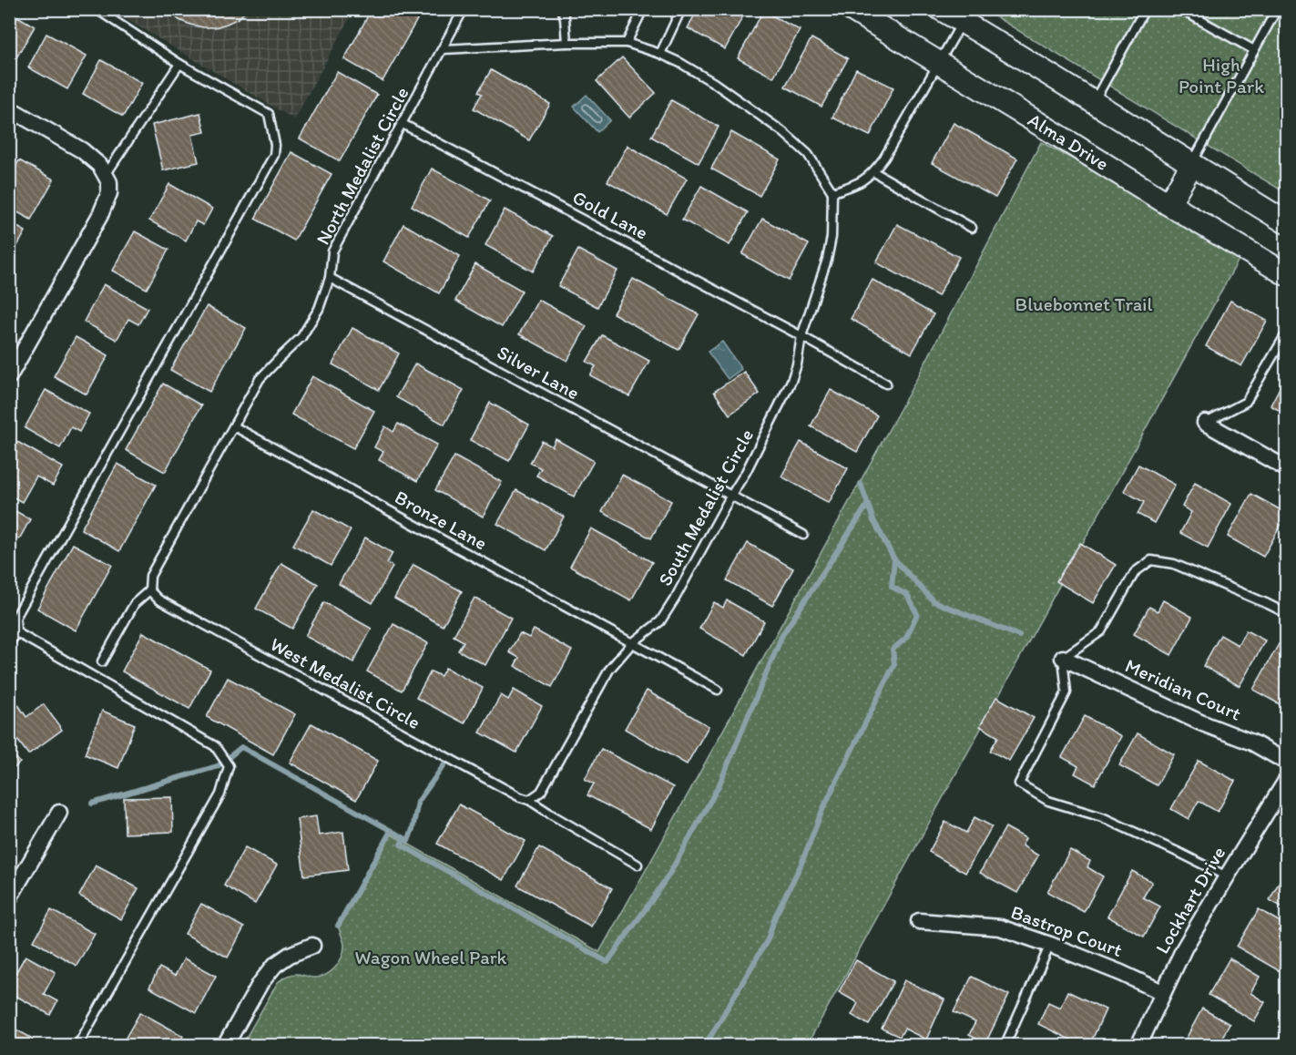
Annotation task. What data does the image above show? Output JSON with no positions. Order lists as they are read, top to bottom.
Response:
{
  "streets": {
    "main road": ["Alma Drive"],
    "street": ["Meridian Court", "Lockhart Drive", "Bastrop Court"],
    "lane": [
      "North Medalist Circle",
      "Gold Lane",
      "Silver Lane",
      "South Medalist Circle",
      "Bronze Lane",
      "West Medalist Circle"
    ]
  },
  "crossings": [
    ["North Medalist Circle", "Gold Lane"],
    ["North Medalist Circle", "Silver Lane"],
    ["North Medalist Circle", "Bronze Lane"],
    ["North Medalist Circle", "West Medalist Circle"],
    ["Gold Lane", "South Medalist Circle"],
    ["Silver Lane", "South Medalist Circle"],
    ["South Medalist Circle", "Bronze Lane"],
    ["South Medalist Circle", "West Medalist Circle"],
    ["Lockhart Drive", "Bastrop Court"]
  ],
  "parks": ["High Point Park", "Bluebonnet Trail", "Wagon Wheel Park"]
}
